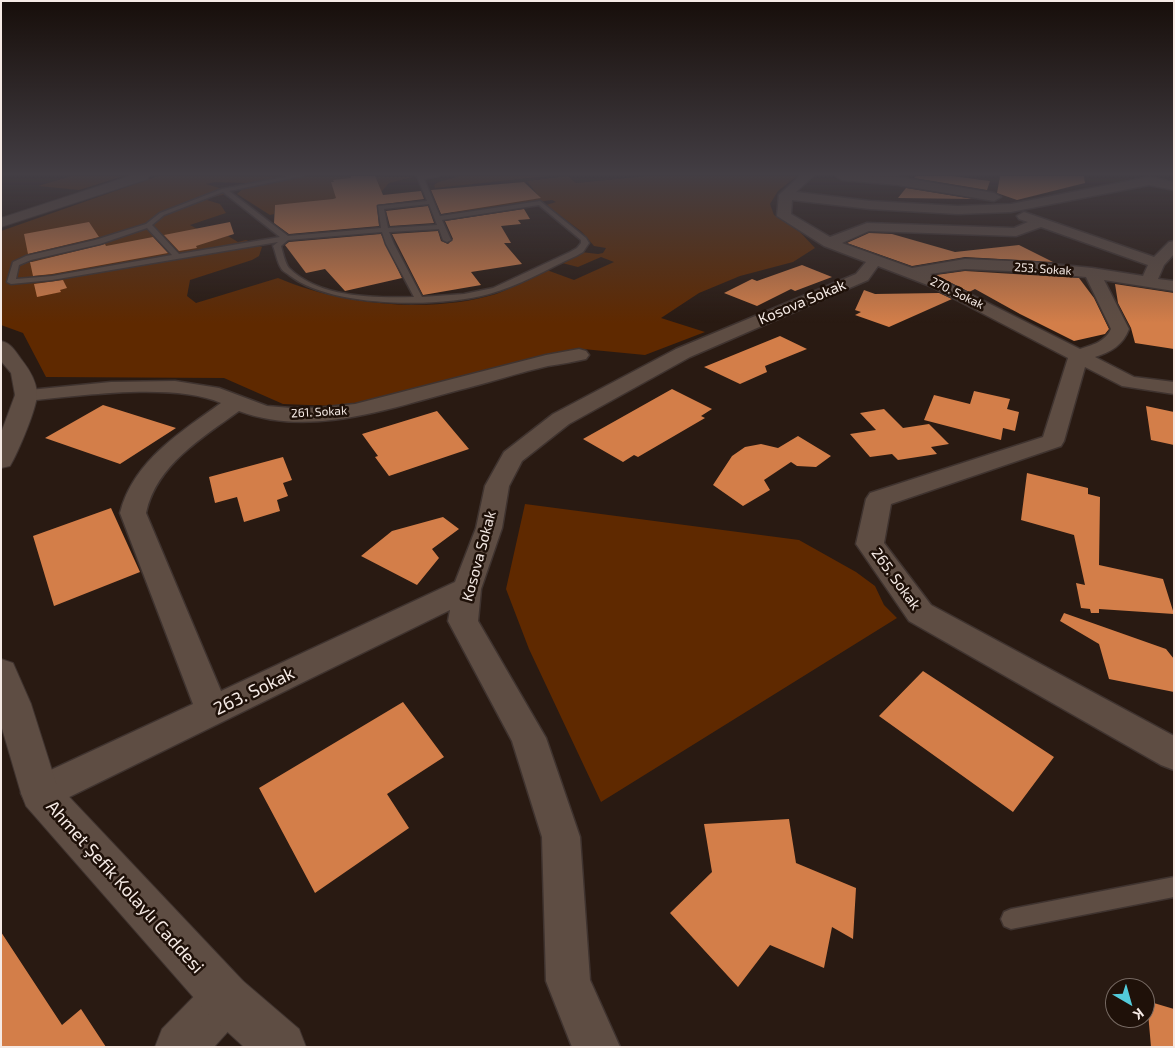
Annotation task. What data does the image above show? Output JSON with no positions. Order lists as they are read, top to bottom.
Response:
{
  "streets": {
    "main road": ["Ahmet Şefik Kolaylı Caddesi"],
    "street": [
      "253. Sokak",
      "270. Sokak",
      "Kosova Sokak",
      "261. Sokak",
      "265. Sokak",
      "263. Sokak"
    ]
  },
  "crossings": [
    ["253. Sokak", "270. Sokak"],
    ["270. Sokak", "Kosova Sokak"],
    ["270. Sokak", "265. Sokak"],
    ["Kosova Sokak", "263. Sokak"],
    ["263. Sokak", "Ahmet Şefik Kolaylı Caddesi"]
  ],
  "north": "bottom right"
}
